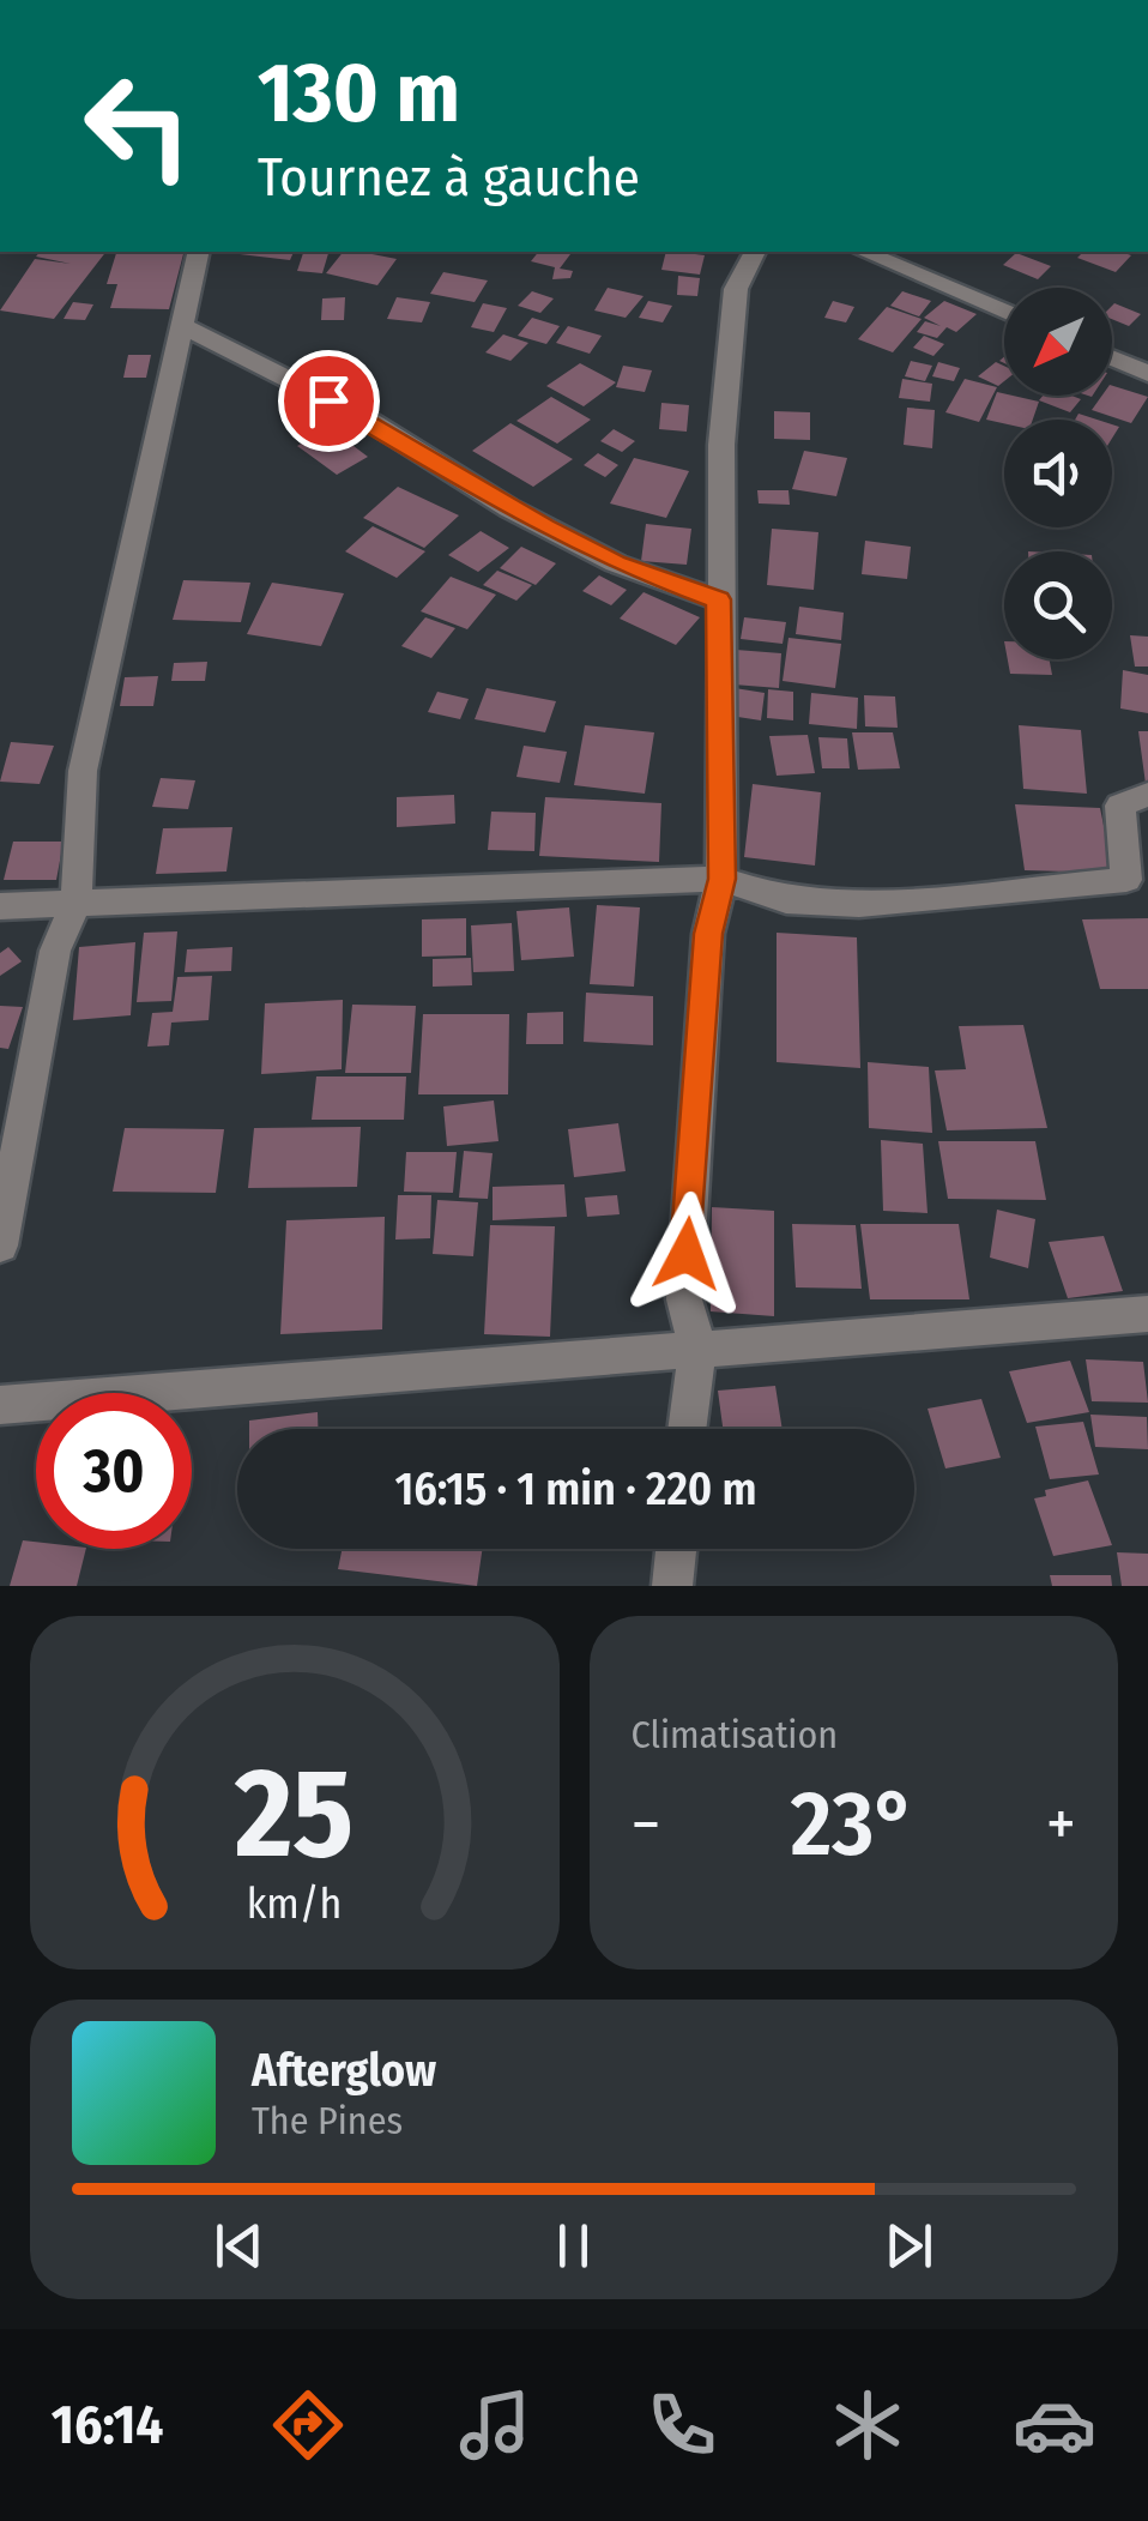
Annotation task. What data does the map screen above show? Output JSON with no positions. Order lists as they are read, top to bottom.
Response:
{
  "north": "bottom left",
  "page": {
    "turn": ["130 m", "Tournez à gauche"],
    "limit": "30",
    "trip": "16:15 · 1 min · 220 m",
    "tile": "Climatisation",
    "heat": ["−", "23°", "+"],
    "song": ["Afterglow", "The Pines"],
    "tabs": "16:14",
    "gauge": ["25", "km/h"]
  }
}
